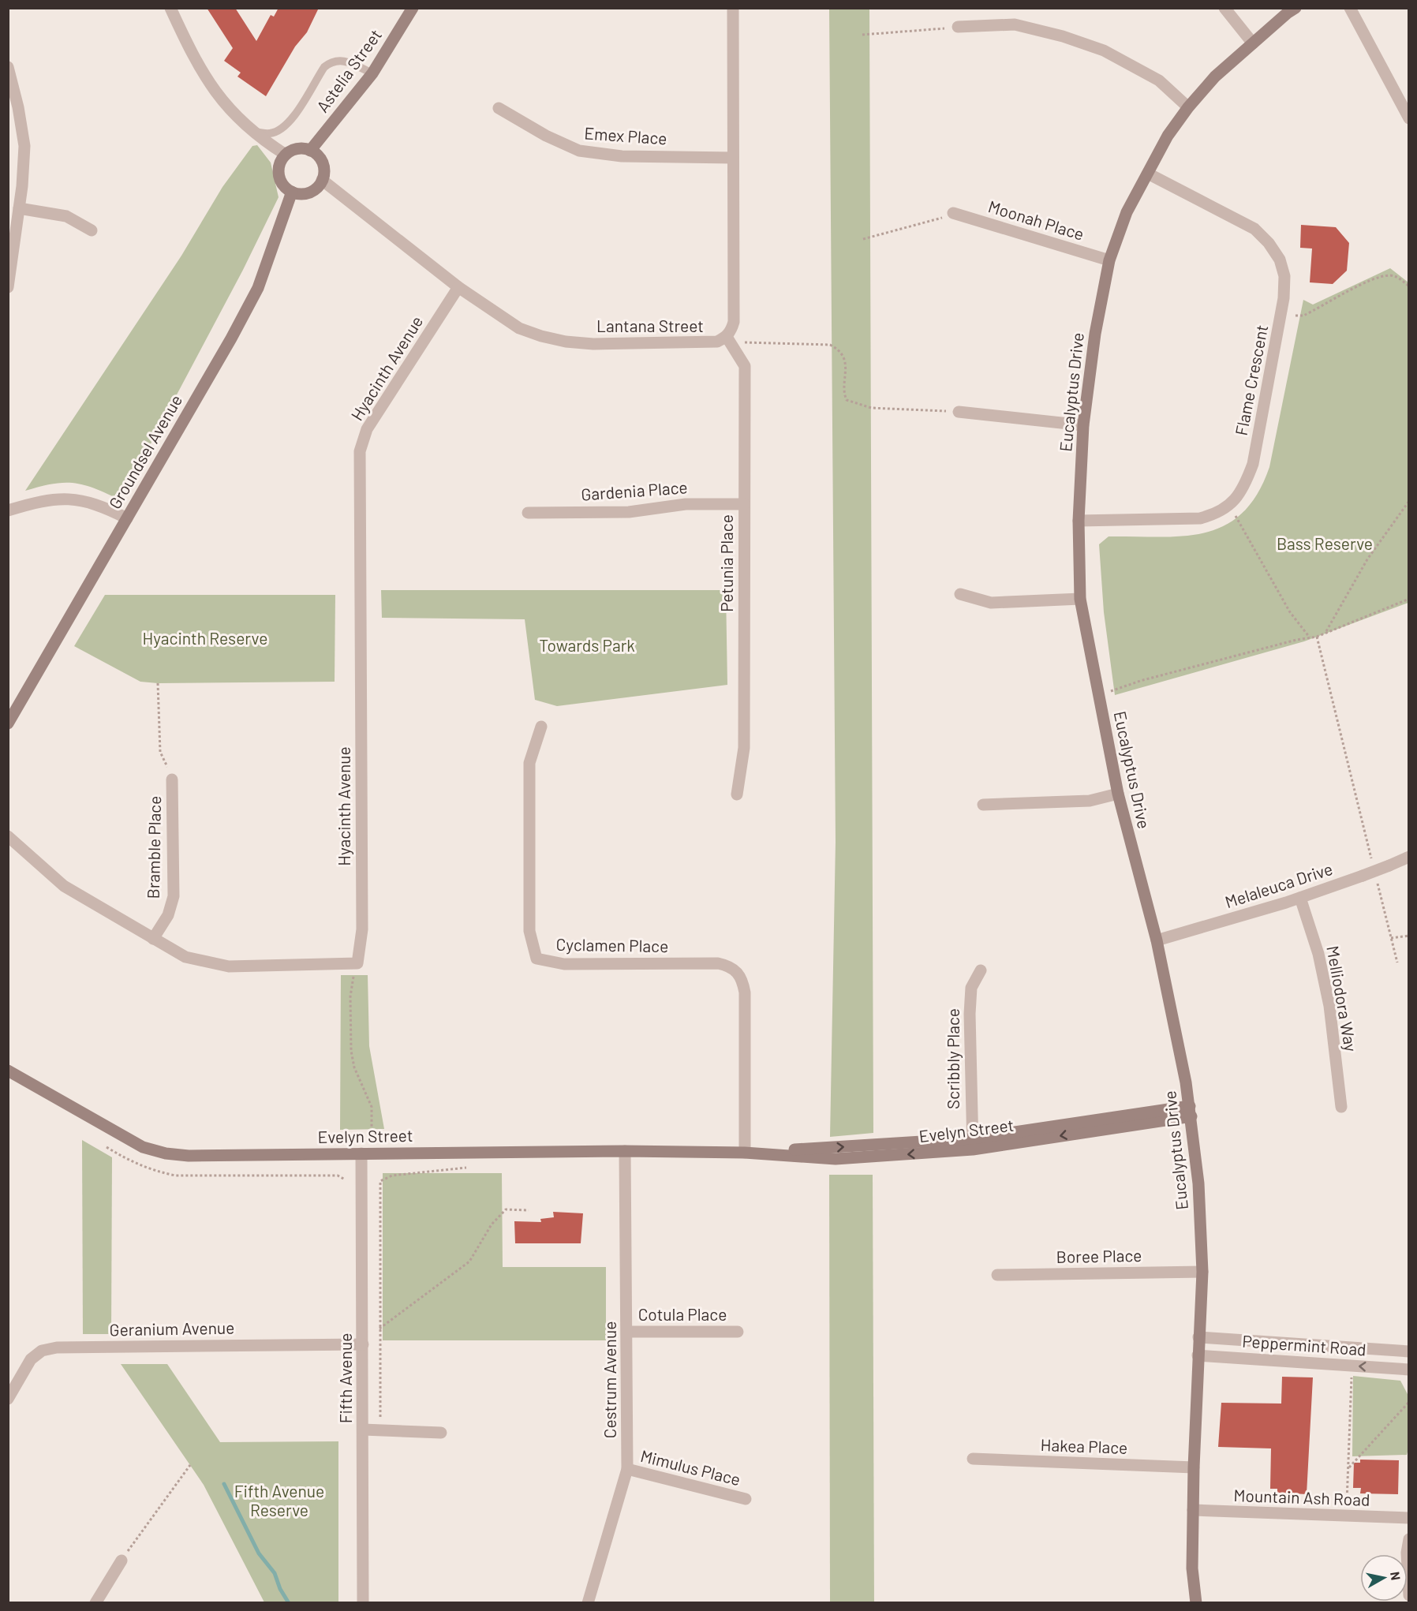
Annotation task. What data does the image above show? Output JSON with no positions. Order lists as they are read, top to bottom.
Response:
{
  "streets": {
    "street": [
      "Astelia Street",
      "Emex Place",
      "Moonah Place",
      "Lantana Street",
      "Hyacinth Avenue",
      "Flame Crescent",
      "Eucalyptus Drive",
      "Groundsel Avenue",
      "Gardenia Place",
      "Petunia Place",
      "Bramble Place",
      "Melaleuca Drive",
      "Cyclamen Place",
      "Melliodora Way",
      "Scribbly Place",
      "Evelyn Street",
      "Boree Place",
      "Cotula Place",
      "Geranium Avenue",
      "Peppermint Road",
      "Fifth Avenue",
      "Cestrum Avenue",
      "Hakea Place",
      "Mimulus Place",
      "Mountain Ash Road"
    ]
  },
  "crossings": [
    ["Astelia Street", "Lantana Street"],
    ["Astelia Street", "Groundsel Avenue"],
    ["Emex Place", "Lantana Street"],
    ["Moonah Place", "Eucalyptus Drive"],
    ["Lantana Street", "Hyacinth Avenue"],
    ["Lantana Street", "Groundsel Avenue"],
    ["Lantana Street", "Petunia Place"],
    ["Flame Crescent", "Eucalyptus Drive"],
    ["Eucalyptus Drive", "Melaleuca Drive"],
    ["Eucalyptus Drive", "Evelyn Street"],
    ["Eucalyptus Drive", "Boree Place"],
    ["Eucalyptus Drive", "Peppermint Road"],
    ["Eucalyptus Drive", "Hakea Place"],
    ["Eucalyptus Drive", "Mountain Ash Road"],
    ["Gardenia Place", "Petunia Place"],
    ["Melaleuca Drive", "Melliodora Way"],
    ["Cyclamen Place", "Evelyn Street"],
    ["Scribbly Place", "Evelyn Street"],
    ["Evelyn Street", "Fifth Avenue"],
    ["Evelyn Street", "Cestrum Avenue"],
    ["Cotula Place", "Cestrum Avenue"],
    ["Geranium Avenue", "Fifth Avenue"],
    ["Cestrum Avenue", "Mimulus Place"]
  ],
  "parks": [
    "Bass Reserve",
    "Hyacinth Reserve",
    "Towards Park",
    "Fifth Avenue Reserve"
  ],
  "north": "right"
}
